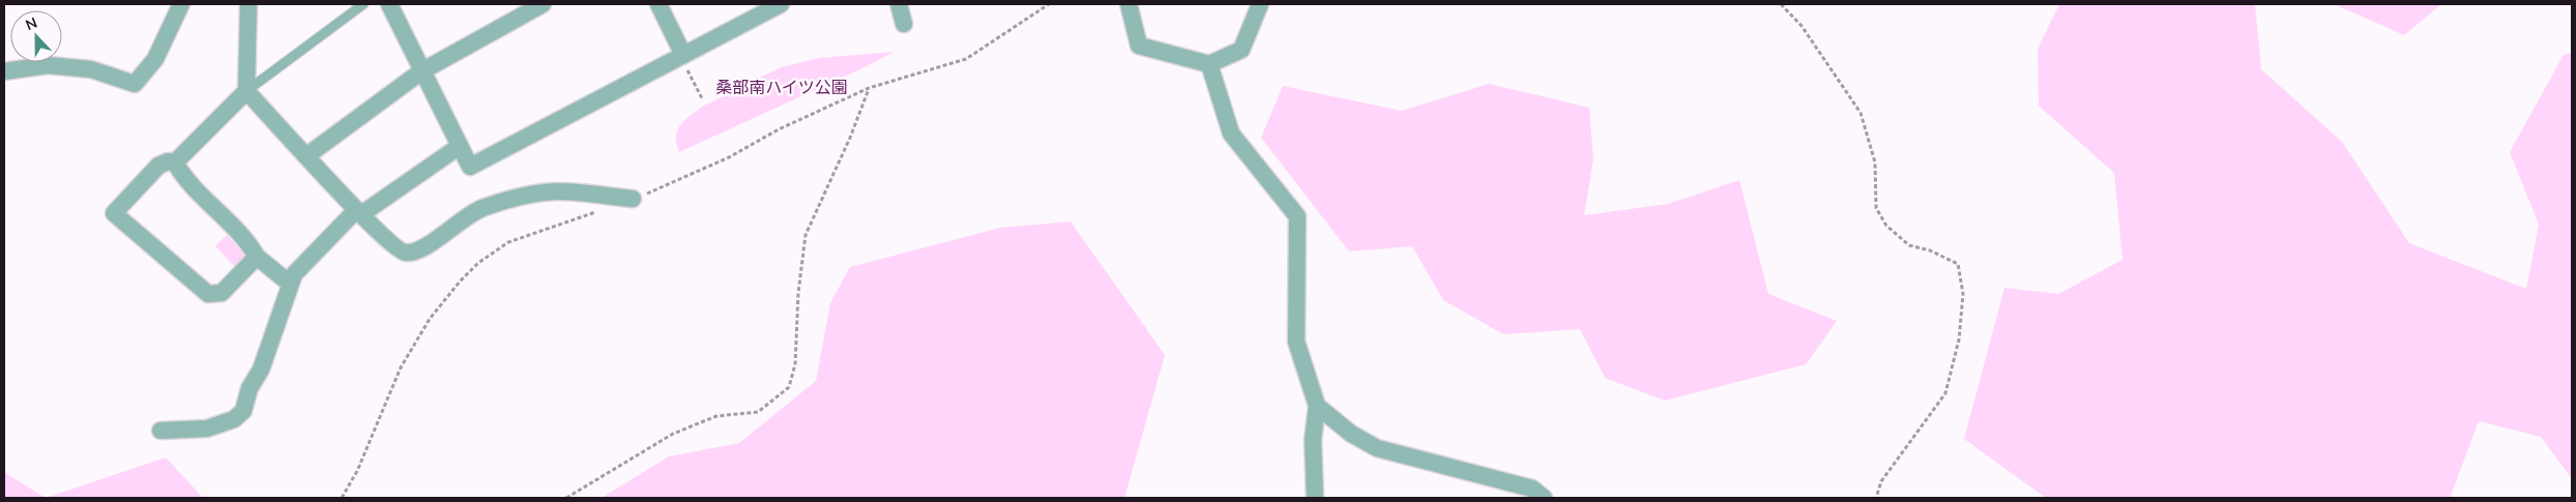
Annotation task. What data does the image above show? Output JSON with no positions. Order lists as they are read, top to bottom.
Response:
{
  "parks": ["桑部南ハイツ公園"],
  "north": "top"
}
